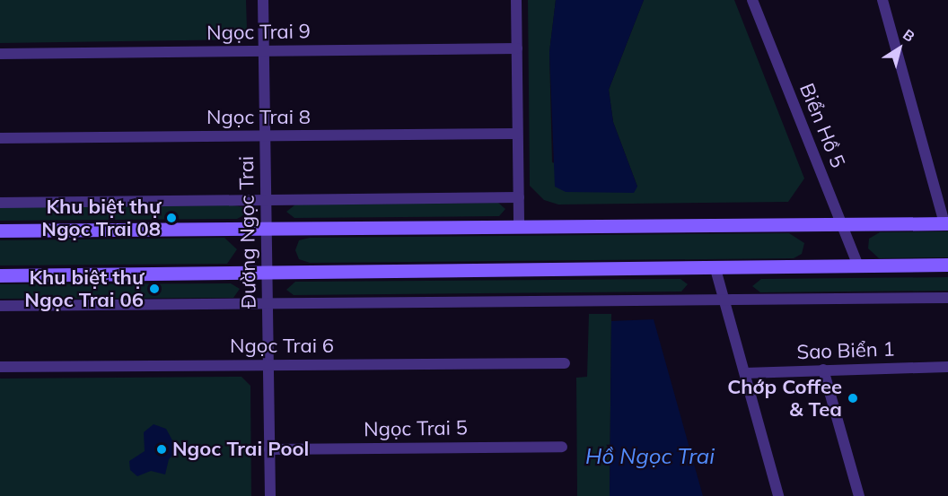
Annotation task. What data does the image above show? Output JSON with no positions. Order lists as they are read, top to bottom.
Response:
{
  "streets": {
    "street": [
      "Ngọc Trai 9",
      "Ngọc Trai 8",
      "Biển Hồ 5",
      "Đường Ngọc Trai",
      "Ngọc Trai 6",
      "Sao Biển 1",
      "Ngọc Trai 5"
    ]
  },
  "crossings": [
    ["Ngọc Trai 9", "Đường Ngọc Trai"],
    ["Ngọc Trai 8", "Đường Ngọc Trai"],
    ["Đường Ngọc Trai", "Ngọc Trai 6"],
    ["Đường Ngọc Trai", "Ngọc Trai 5"]
  ],
  "water": ["Hồ Ngọc Trai"],
  "places": [
    "Khu biệt thự Ngọc Trai 08",
    "Khu biệt thự Ngọc Trai 06",
    "Chớp Coffee & Tea",
    "Ngoc Trai Pool"
  ],
  "north": "top right"
}
